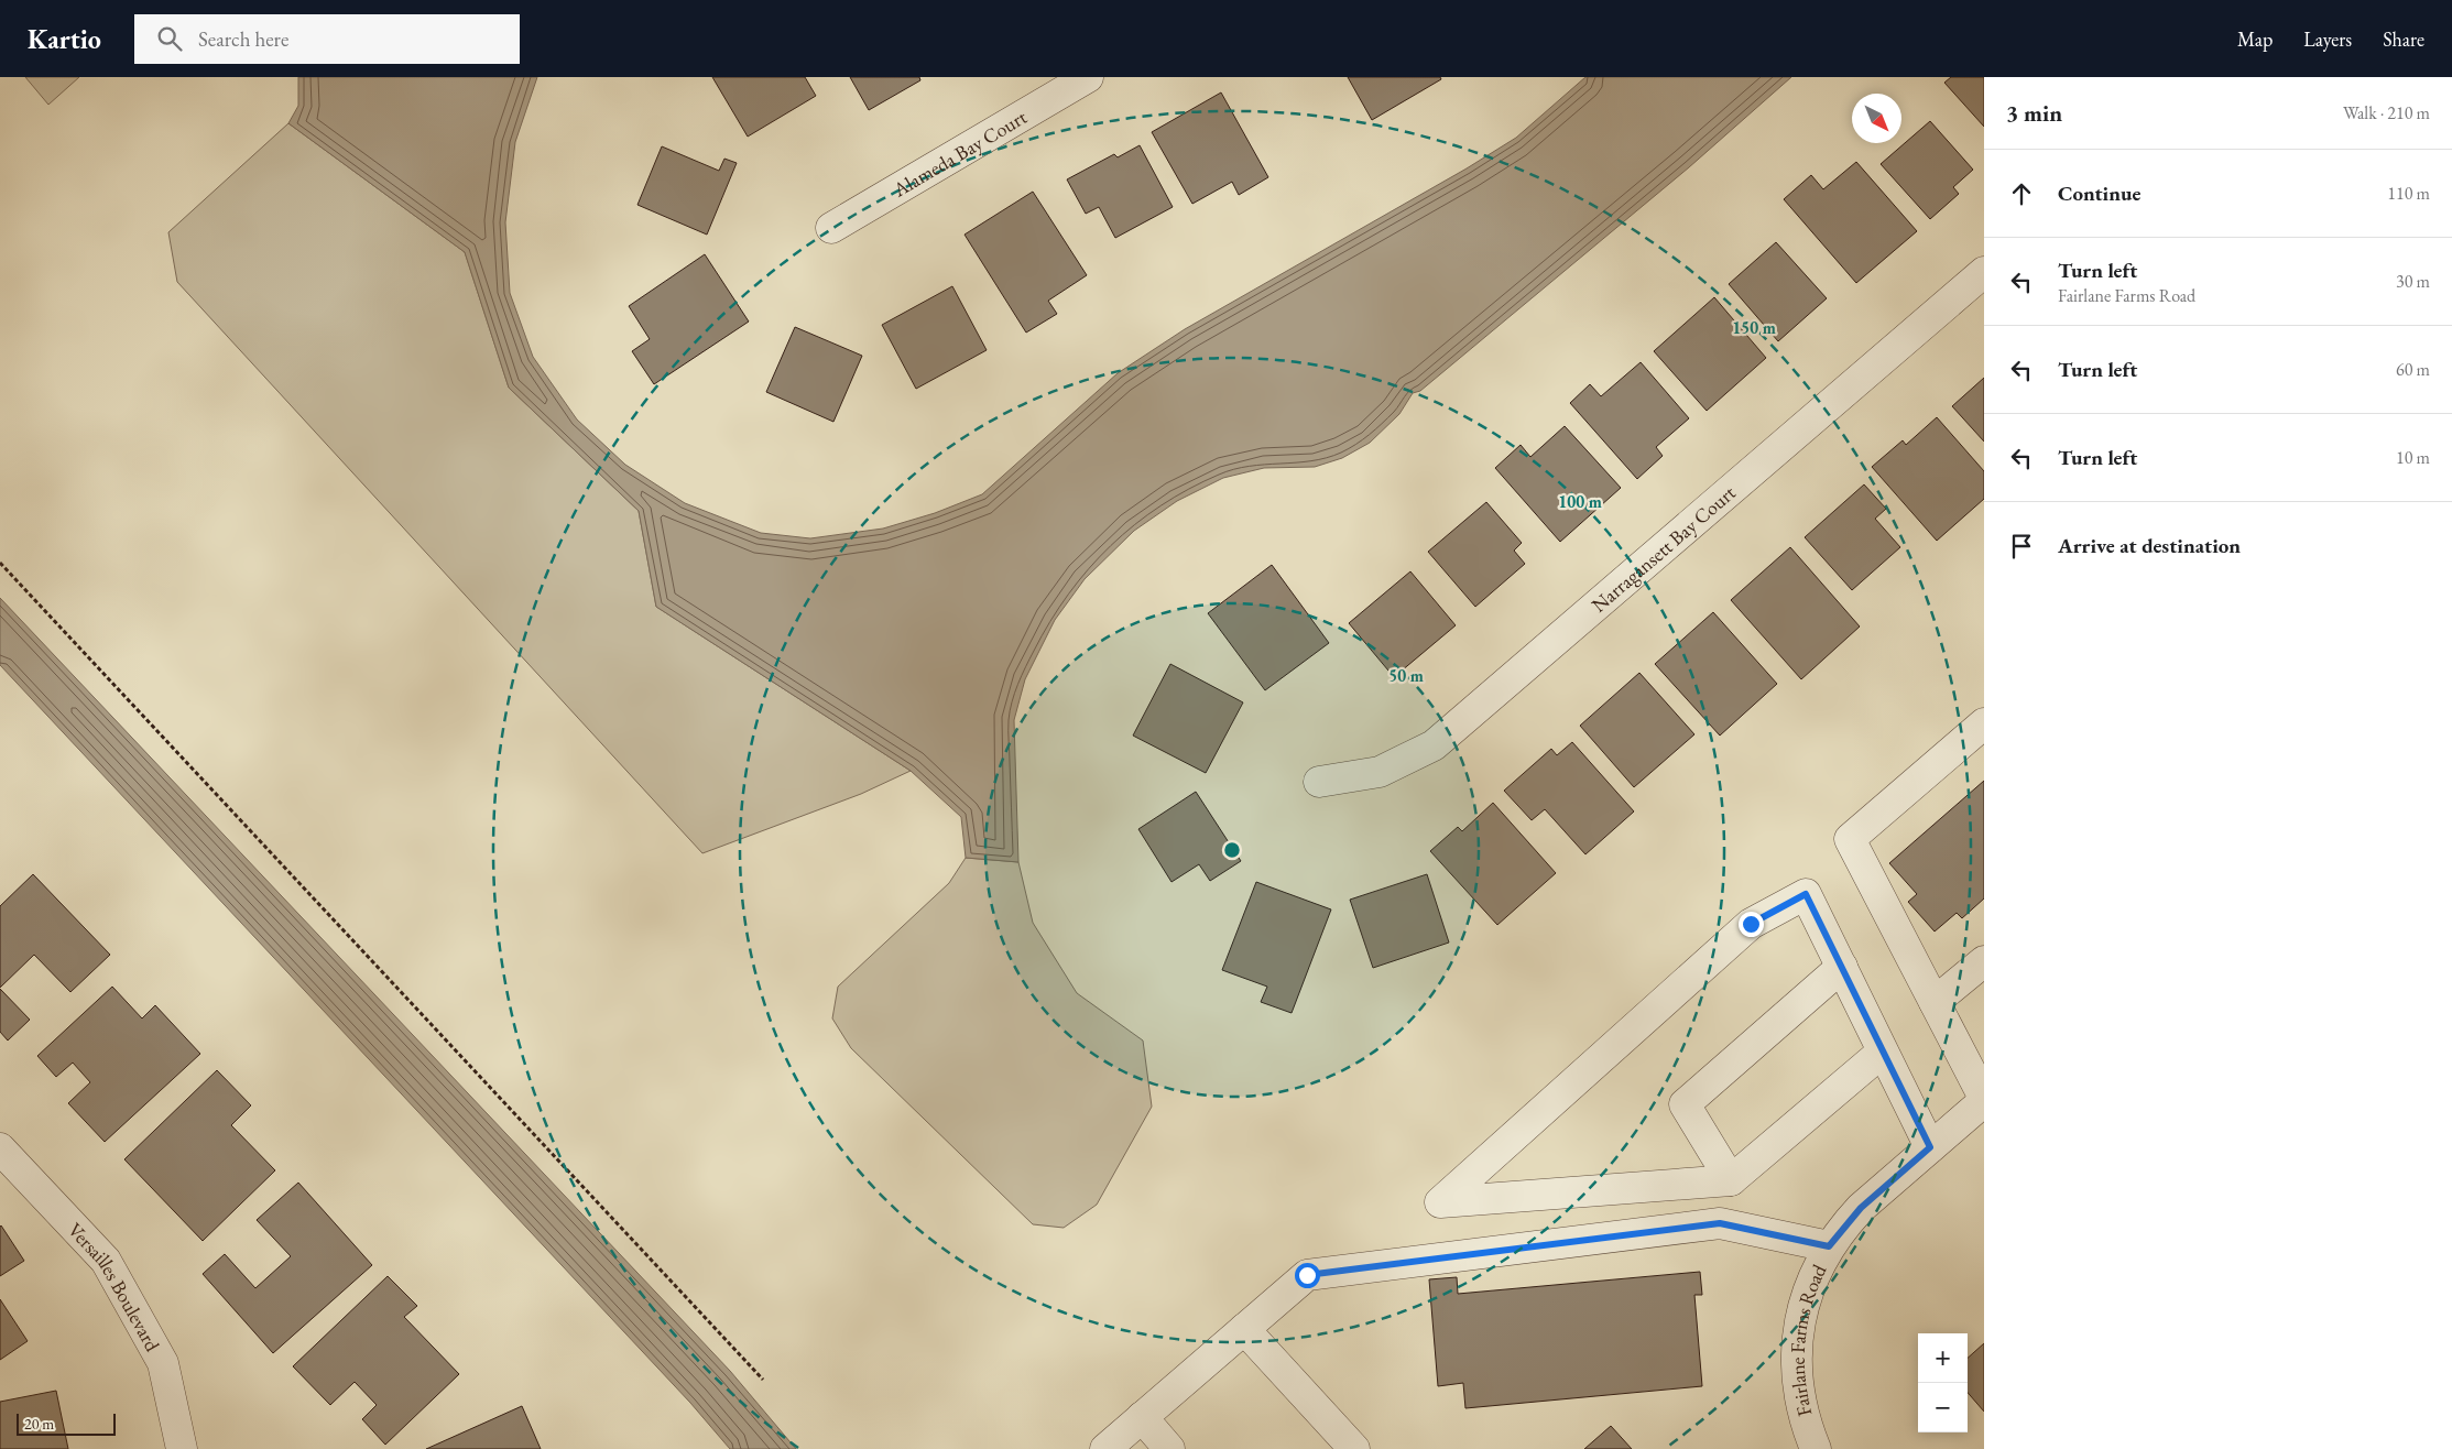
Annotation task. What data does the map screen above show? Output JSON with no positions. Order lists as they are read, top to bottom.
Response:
{
  "streets": {
    "street": [
      "Alameda Bay Court",
      "Narragansett Bay Court",
      "Versailles Boulevard",
      "Fairlane Farms Road"
    ]
  },
  "scale_bar": "20 m",
  "north": "bottom right",
  "page": {
    "header": "Kartio",
    "search": "Search here",
    "nav": ["Map", "Layers", "Share"],
    "heading": ["3 min", "Walk · 210 m"],
    "list": [
      ["Continue", "110 m"],
      ["Turn left", "Fairlane Farms Road", "30 m"],
      ["Turn left", "60 m"],
      ["Turn left", "10 m"],
      "Arrive at destination"
    ],
    "map_buttons": ["+", "−"],
    "scale": "20 m"
  },
  "rings": ["150 m", "100 m", "50 m"]
}
